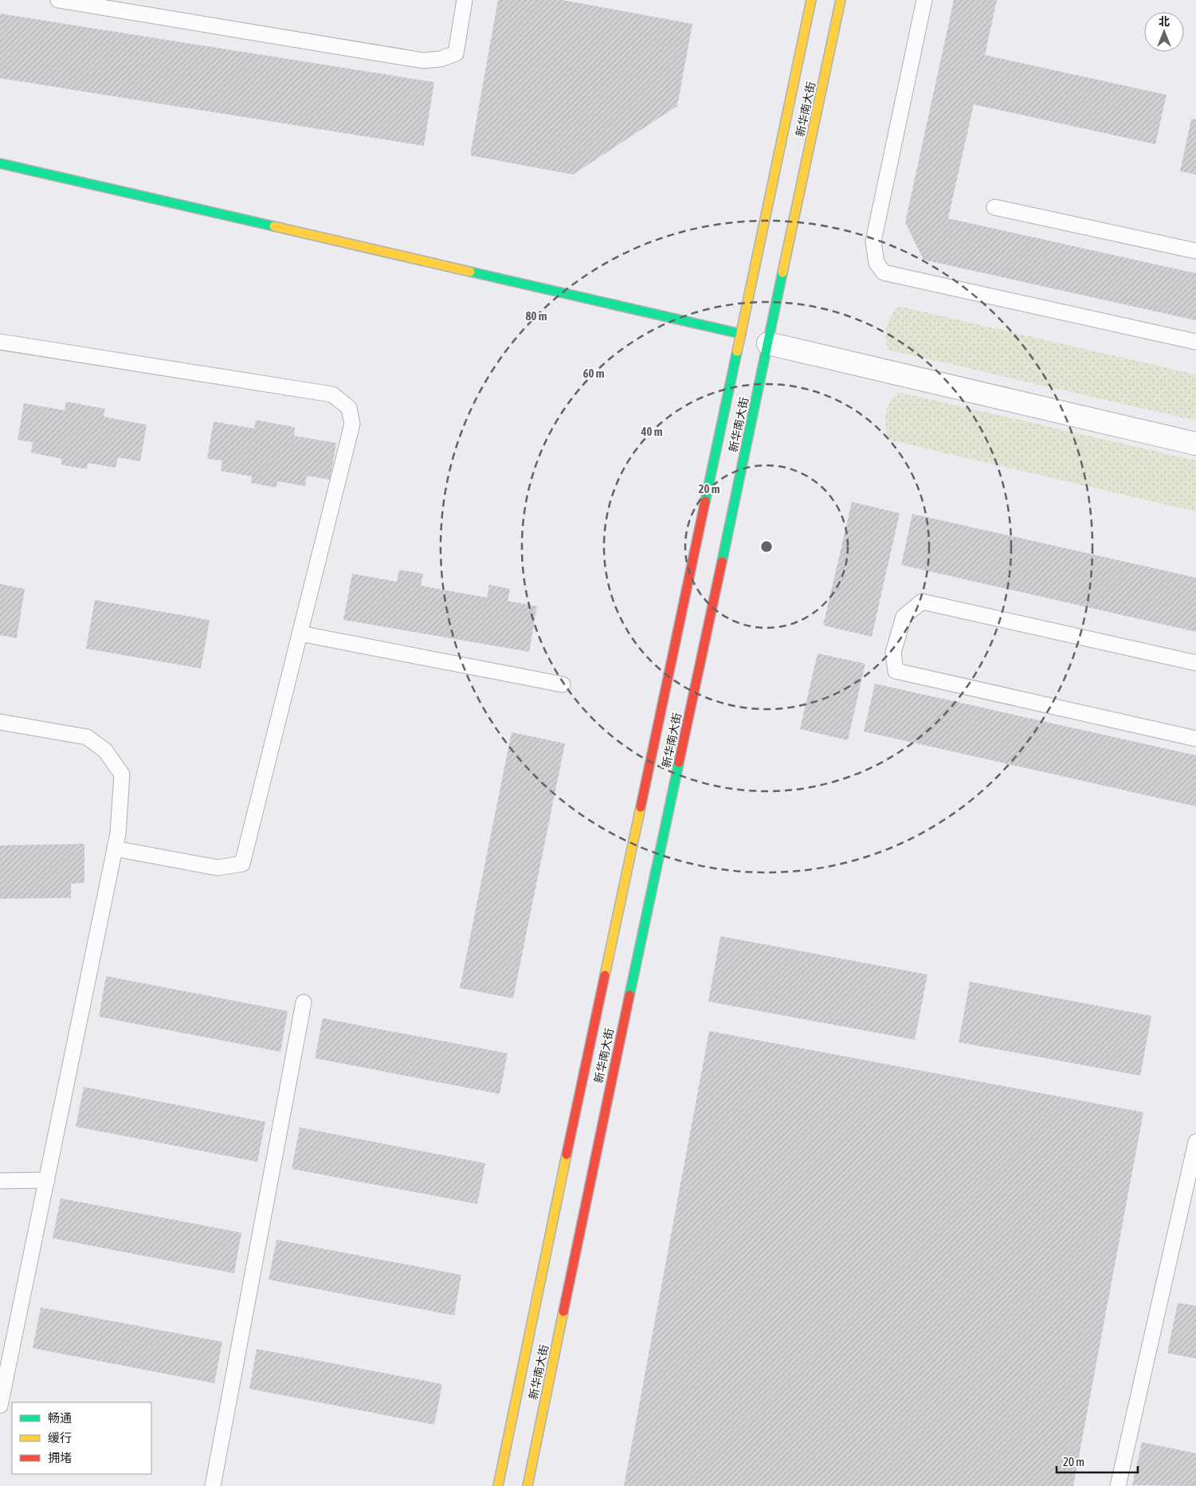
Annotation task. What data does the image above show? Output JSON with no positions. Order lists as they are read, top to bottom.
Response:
{
  "streets": {
    "main road": ["新华南大街"]
  },
  "legend": ["畅通", "缓行", "拥堵"],
  "scale_bar": "20 m",
  "north": "top",
  "rings": [
    "80 m",
    "60 m",
    "40 m",
    "20 m"
  ]
}
